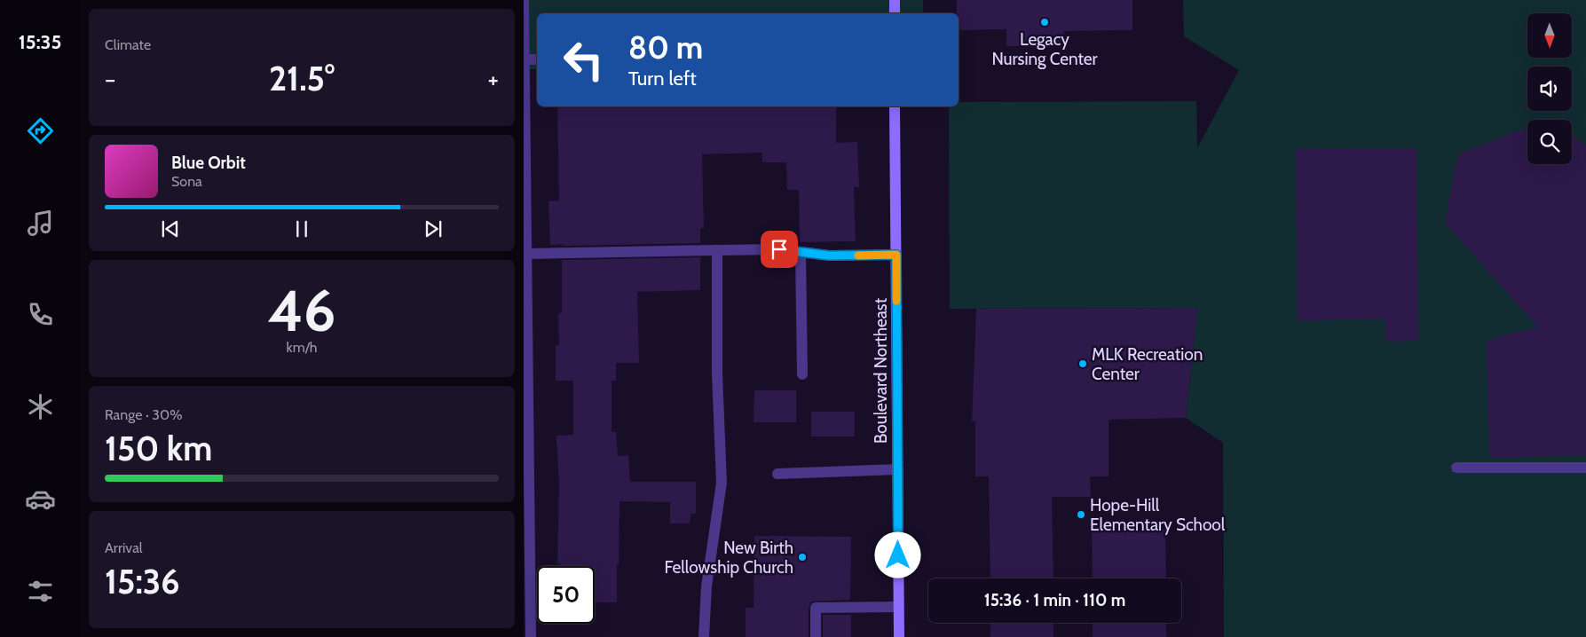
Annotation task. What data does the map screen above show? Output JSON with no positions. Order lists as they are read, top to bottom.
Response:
{
  "streets": {
    "main road": ["Boulevard Northeast"]
  },
  "places": [
    "Legacy Nursing Center",
    "MLK Recreation Center",
    "Hope-Hill Elementary School",
    "New Birth Fellowship Church"
  ],
  "north": "bottom",
  "page": {
    "tabs": "15:35",
    "tile": [
      "Climate",
      ["46", "km/h"],
      ["Range · 30%", "150 km"],
      ["Arrival", "15:36"]
    ],
    "turn": ["80 m", "Turn left"],
    "heat": ["−", "21.5°", "+"],
    "song": ["Blue Orbit", "Sona"],
    "limit": "50",
    "trip": "15:36 · 1 min · 110 m"
  }
}
